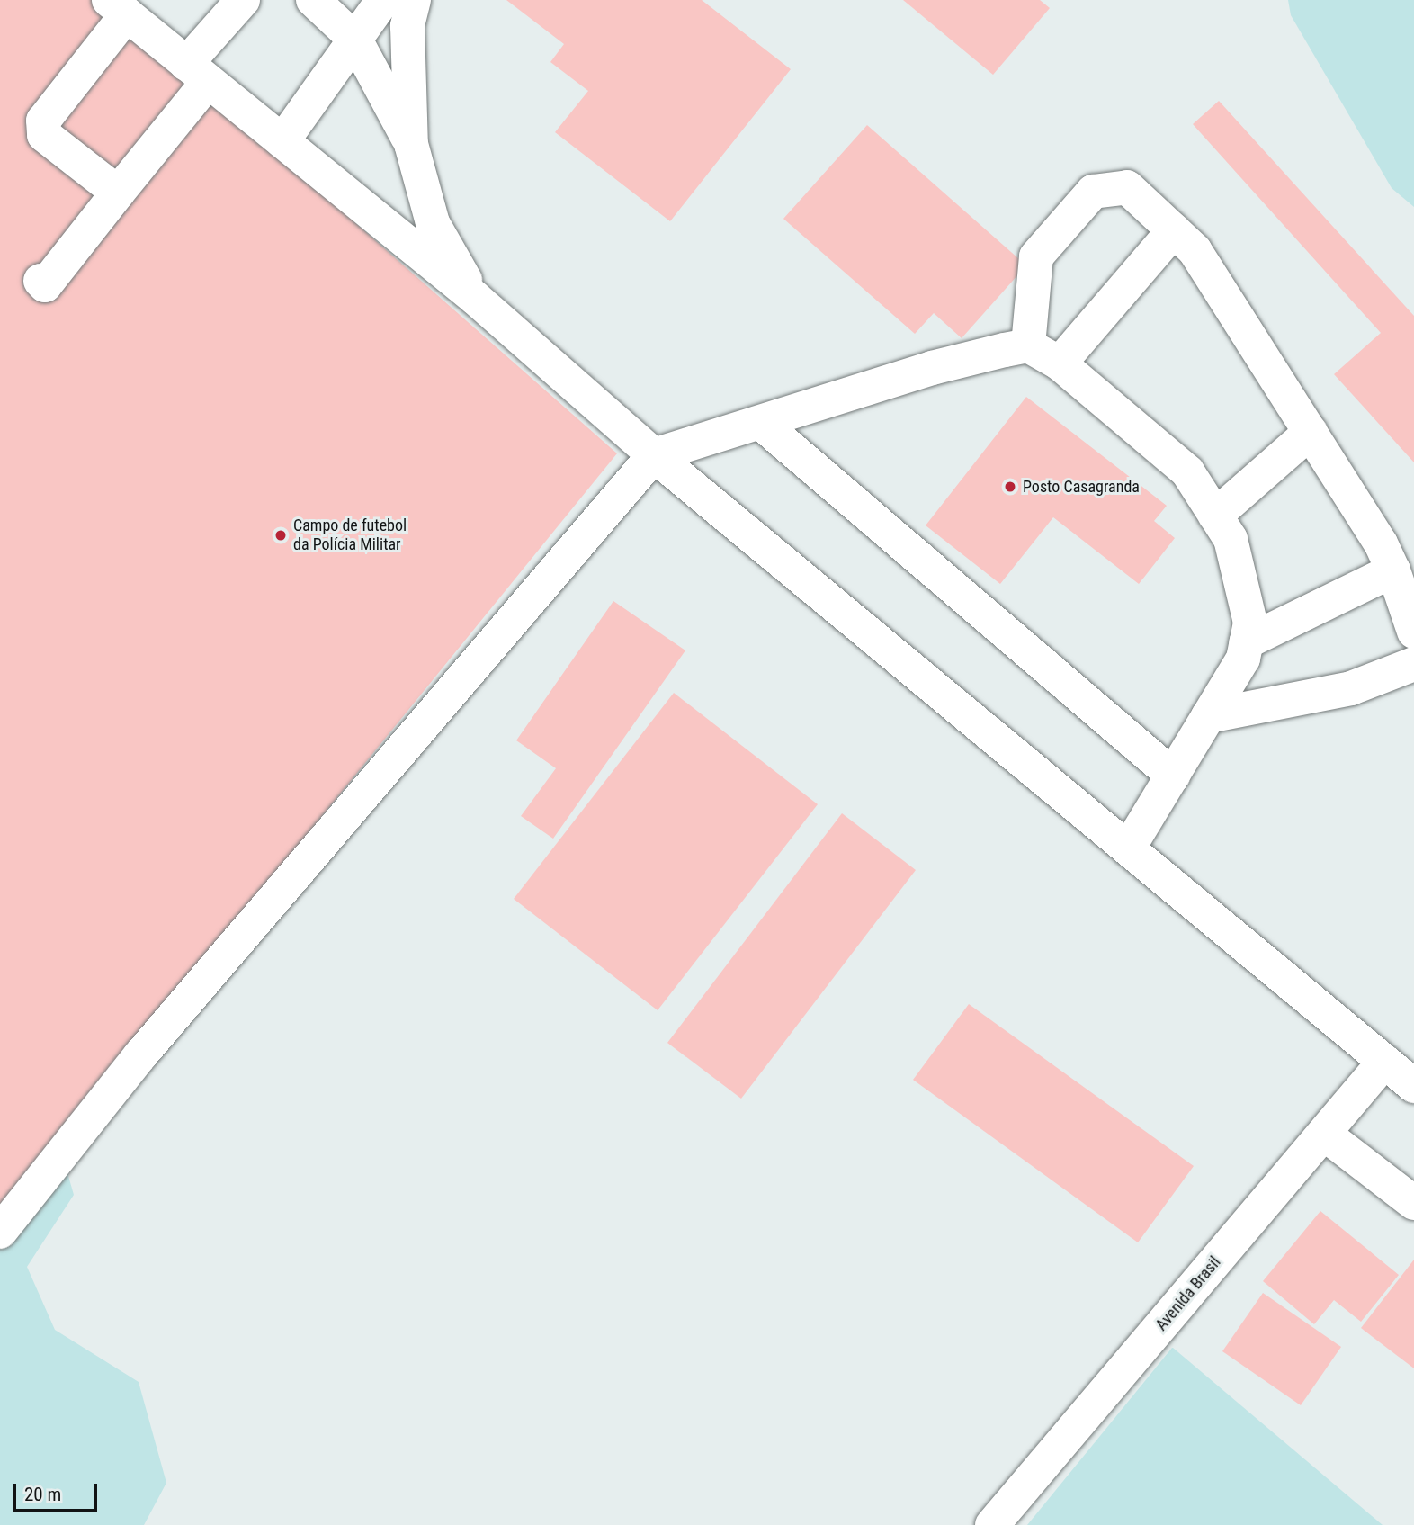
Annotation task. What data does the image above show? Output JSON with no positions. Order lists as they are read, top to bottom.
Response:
{
  "streets": {
    "main road": ["Avenida Brasil"]
  },
  "places": ["Posto Casagranda", "Campo de futebol da Polícia Militar"],
  "scale_bar": "20 m"
}
